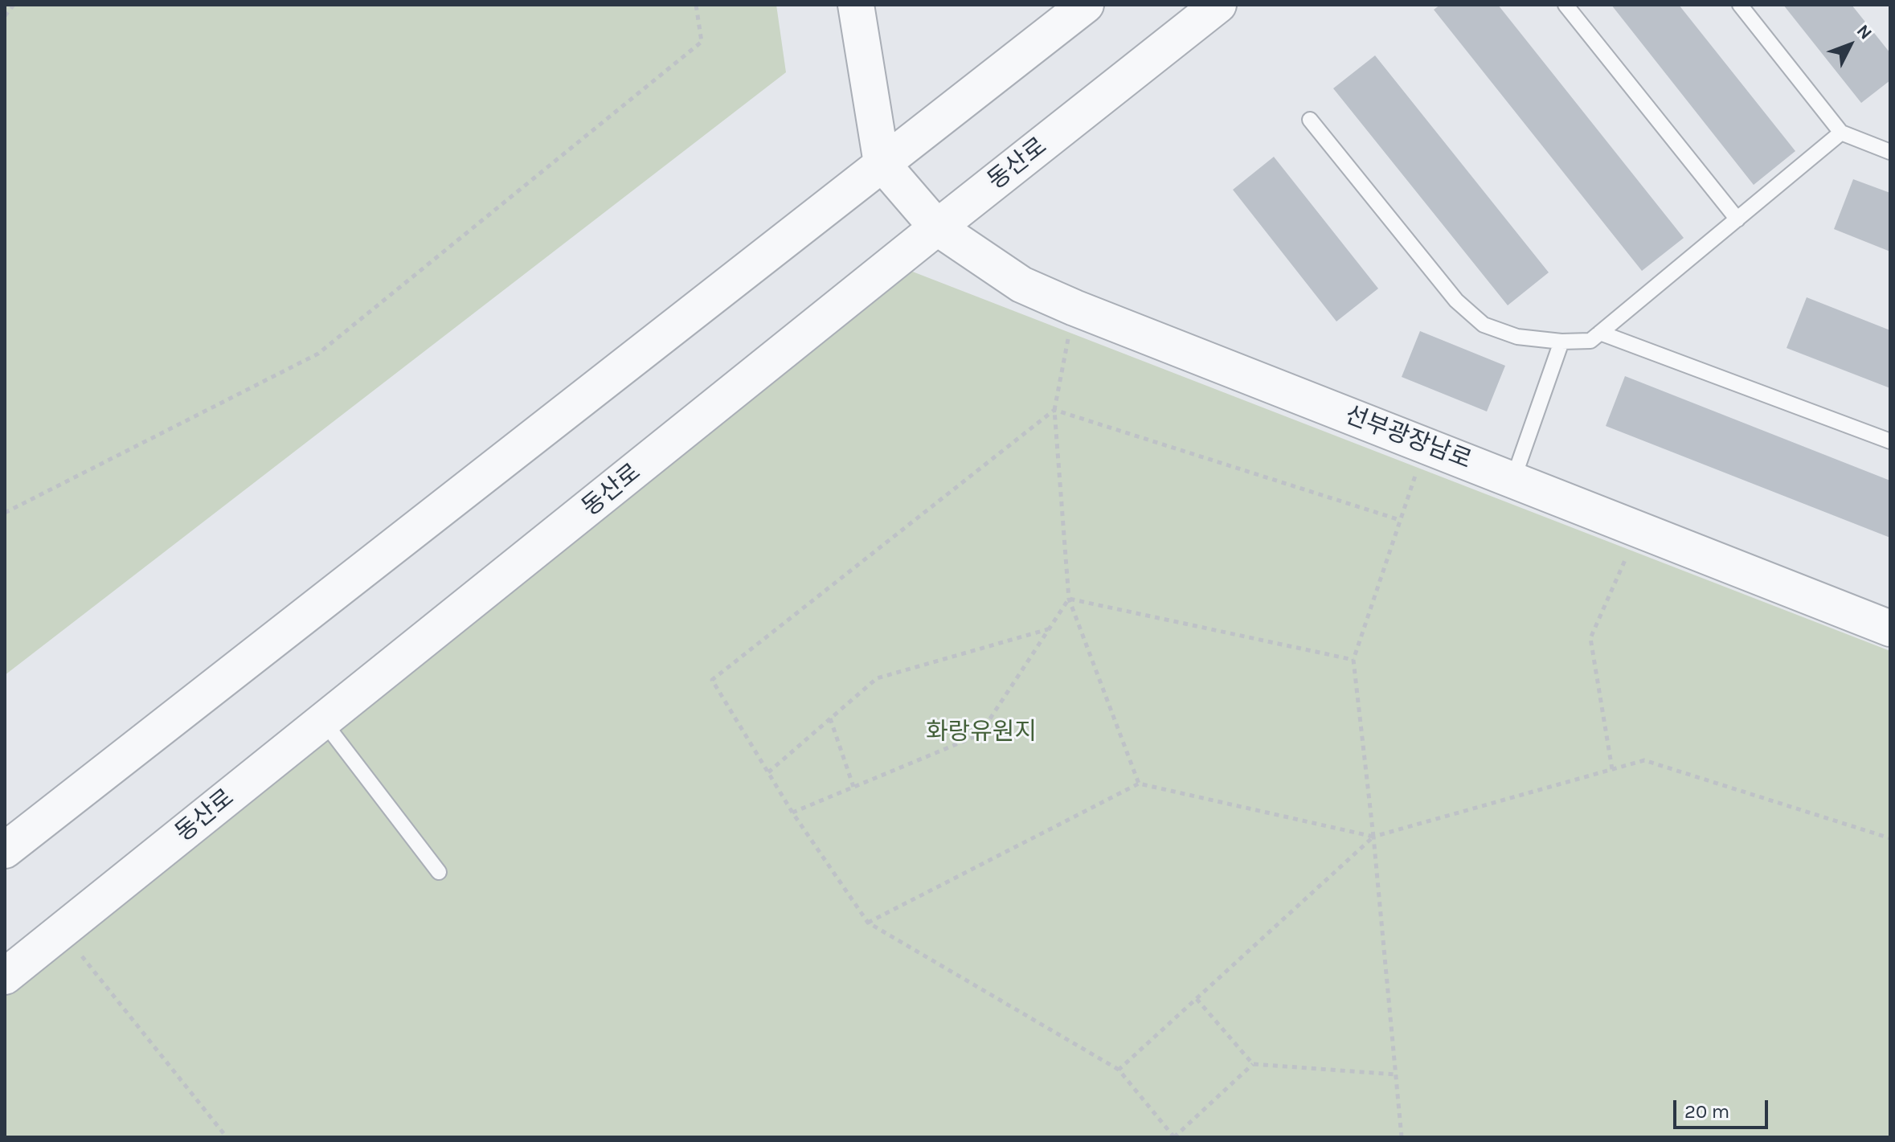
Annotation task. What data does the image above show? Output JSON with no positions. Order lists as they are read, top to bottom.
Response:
{
  "streets": {
    "street": ["동산로", "선부광장남로"]
  },
  "crossings": [
    ["동산로", "선부광장남로"]
  ],
  "parks": ["화랑유원지"],
  "scale_bar": "20 m",
  "north": "top right"
}
